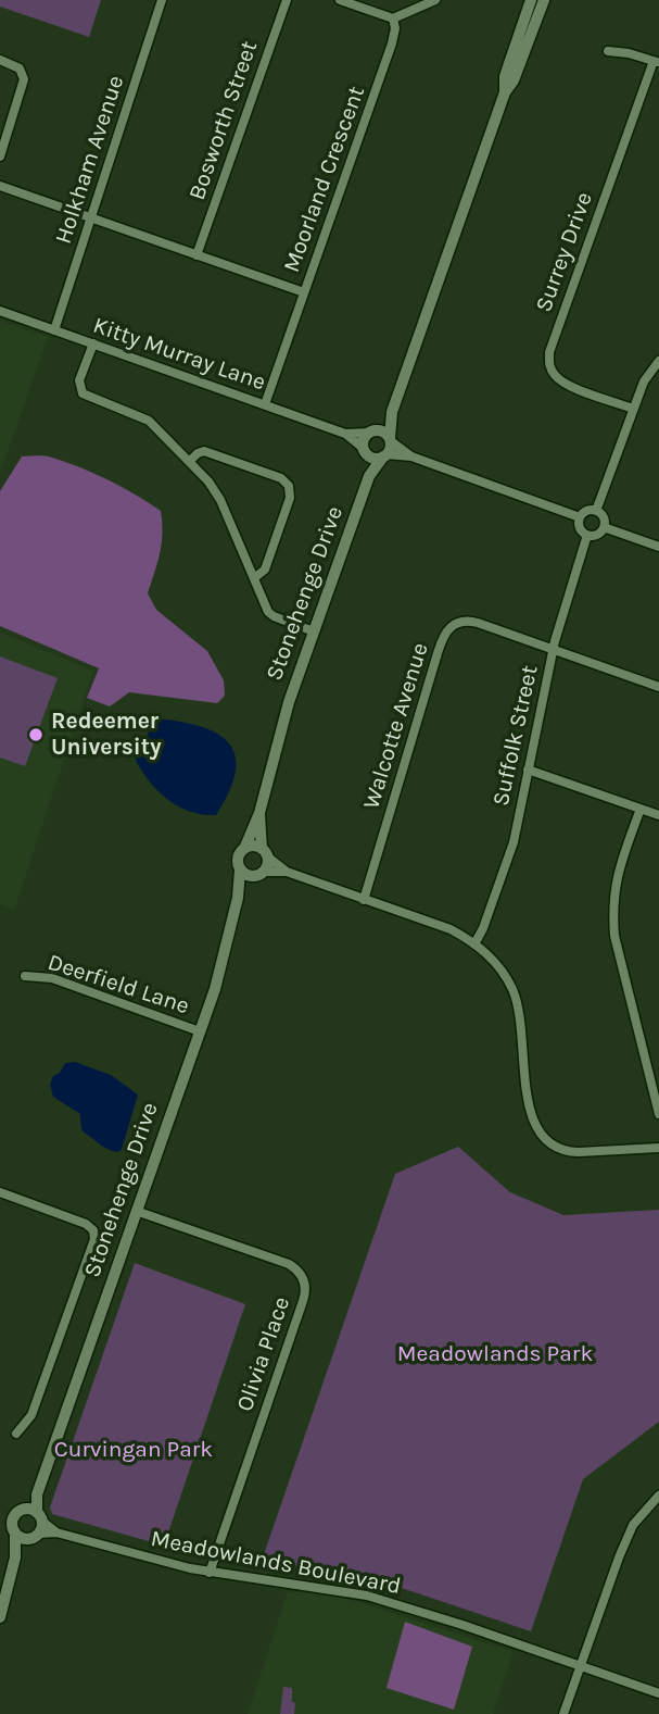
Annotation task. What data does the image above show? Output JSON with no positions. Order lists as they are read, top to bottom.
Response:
{
  "streets": {
    "street": [
      "Bosworth Street",
      "Holkham Avenue",
      "Moorland Crescent",
      "Surrey Drive",
      "Kitty Murray Lane",
      "Stonehenge Drive",
      "Walcotte Avenue",
      "Suffolk Street",
      "Deerfield Lane",
      "Olivia Place",
      "Meadowlands Boulevard"
    ]
  },
  "crossings": [
    ["Holkham Avenue", "Kitty Murray Lane"],
    ["Moorland Crescent", "Kitty Murray Lane"],
    ["Kitty Murray Lane", "Stonehenge Drive"],
    ["Stonehenge Drive", "Deerfield Lane"],
    ["Stonehenge Drive", "Olivia Place"],
    ["Stonehenge Drive", "Meadowlands Boulevard"],
    ["Walcotte Avenue", "Suffolk Street"],
    ["Olivia Place", "Meadowlands Boulevard"]
  ],
  "parks": ["Meadowlands Park", "Curvingan Park"],
  "places": ["Redeemer University"]
}
